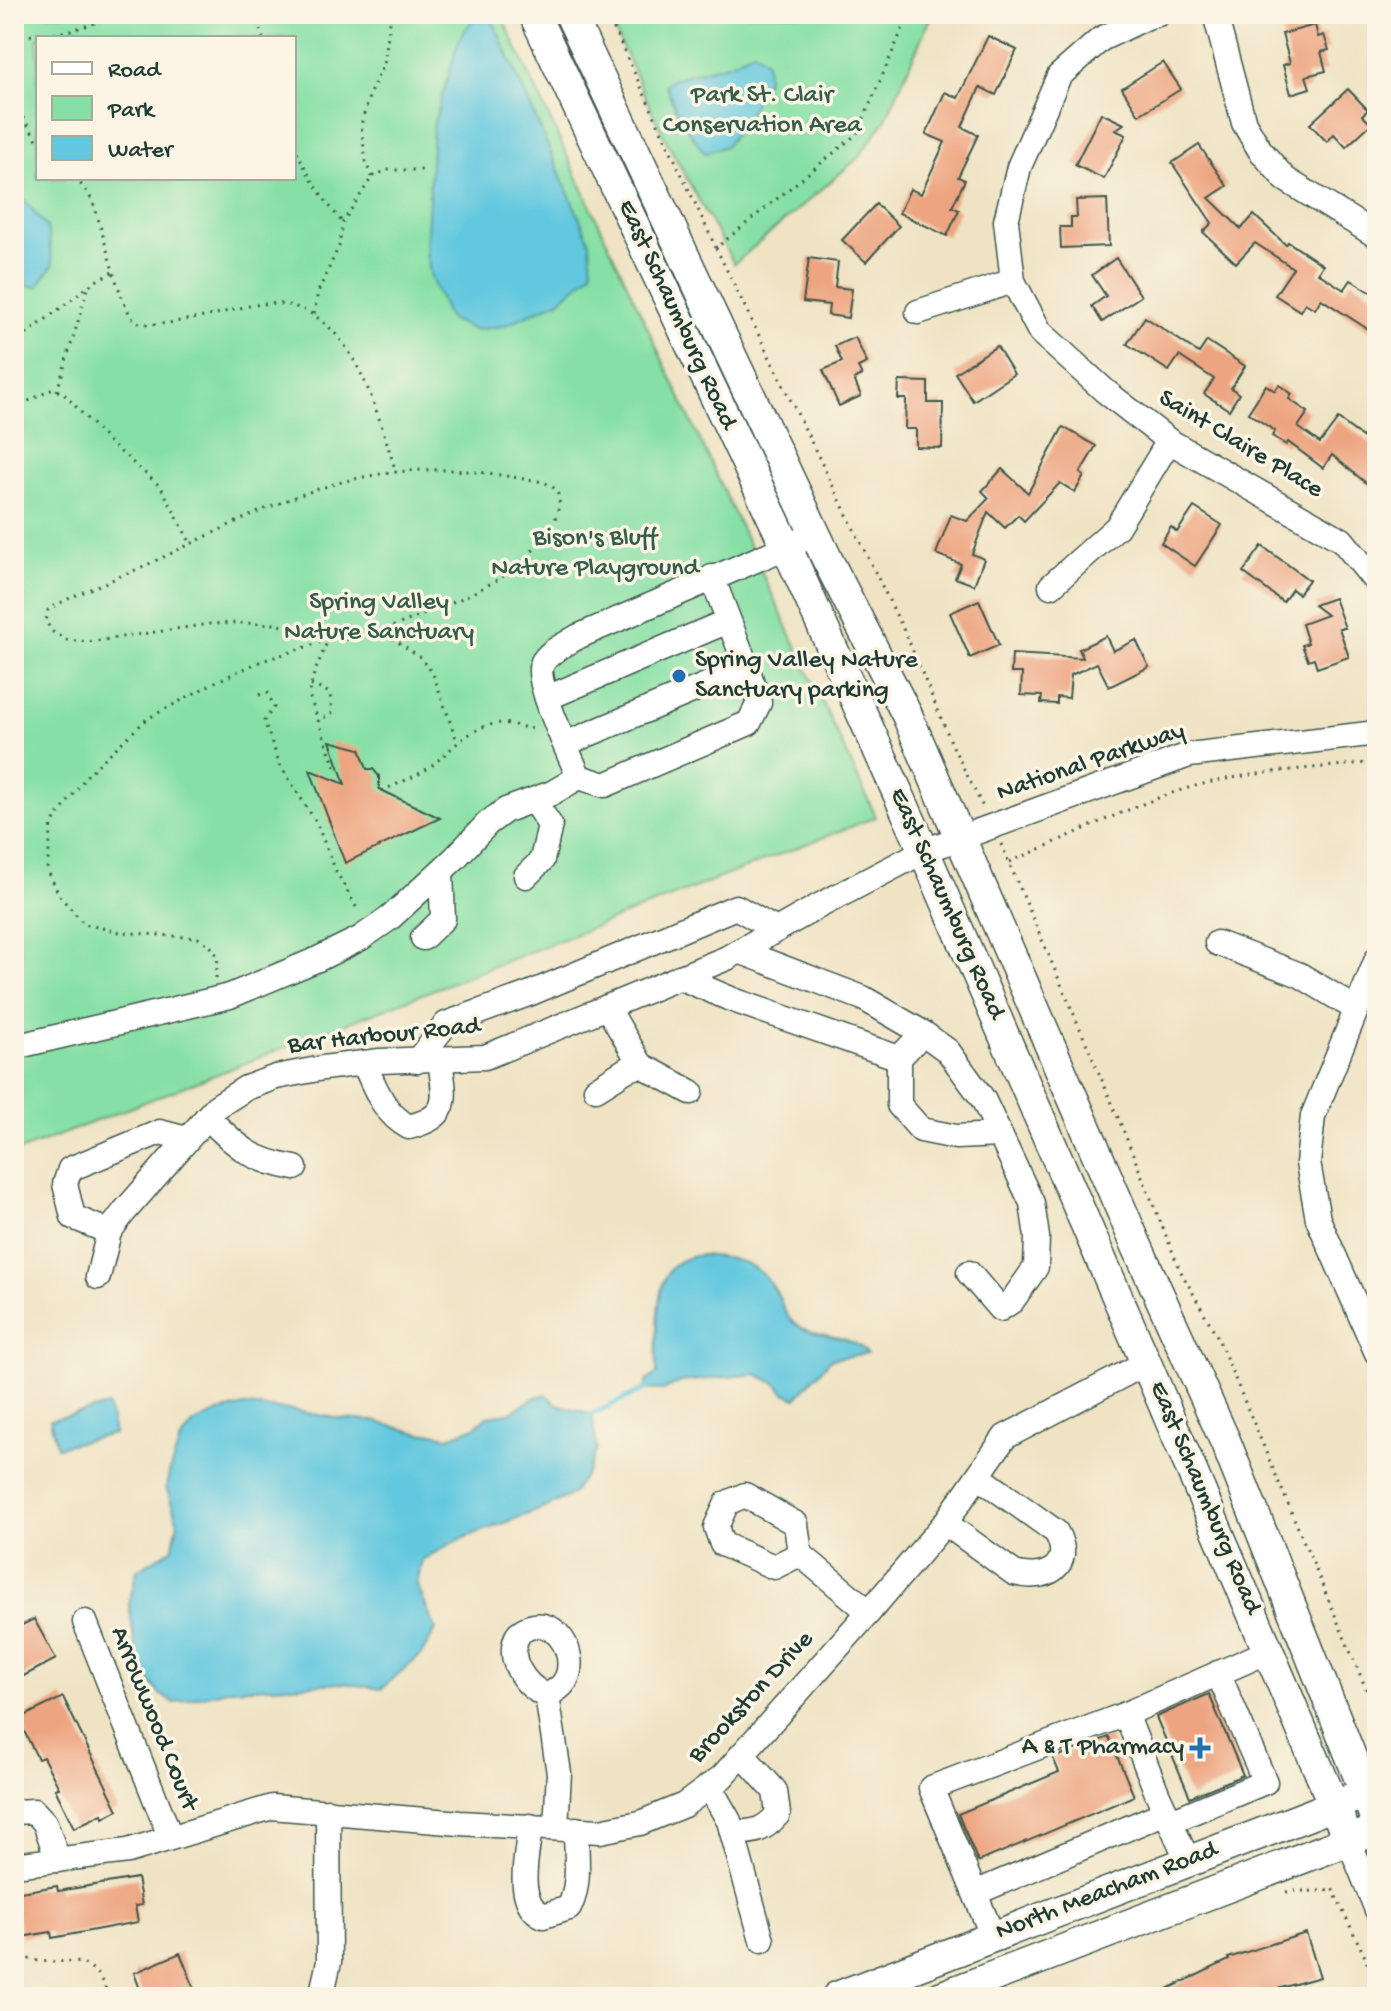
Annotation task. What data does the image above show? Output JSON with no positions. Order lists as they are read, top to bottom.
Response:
{
  "streets": {
    "main road": ["East Schaumburg Road", "North Meacham Road"],
    "street": [
      "Saint Claire Place",
      "National Parkway",
      "Bar Harbour Road",
      "Brookston Drive",
      "Arrowwood Court"
    ]
  },
  "crossings": [
    ["East Schaumburg Road", "National Parkway"],
    ["East Schaumburg Road", "Bar Harbour Road"],
    ["East Schaumburg Road", "Brookston Drive"],
    ["East Schaumburg Road", "North Meacham Road"],
    ["National Parkway", "Bar Harbour Road"],
    ["Brookston Drive", "Arrowwood Court"]
  ],
  "parks": ["Park St. Clair Conservation Area", "Bison's Bluff Nature Playground", "Spring Valley Nature Sanctuary"],
  "places": {
    "other": ["Spring Valley Nature Sanctuary parking"],
    "health": ["A & T Pharmacy"]
  },
  "legend": ["Road", "Park", "Water"]
}
